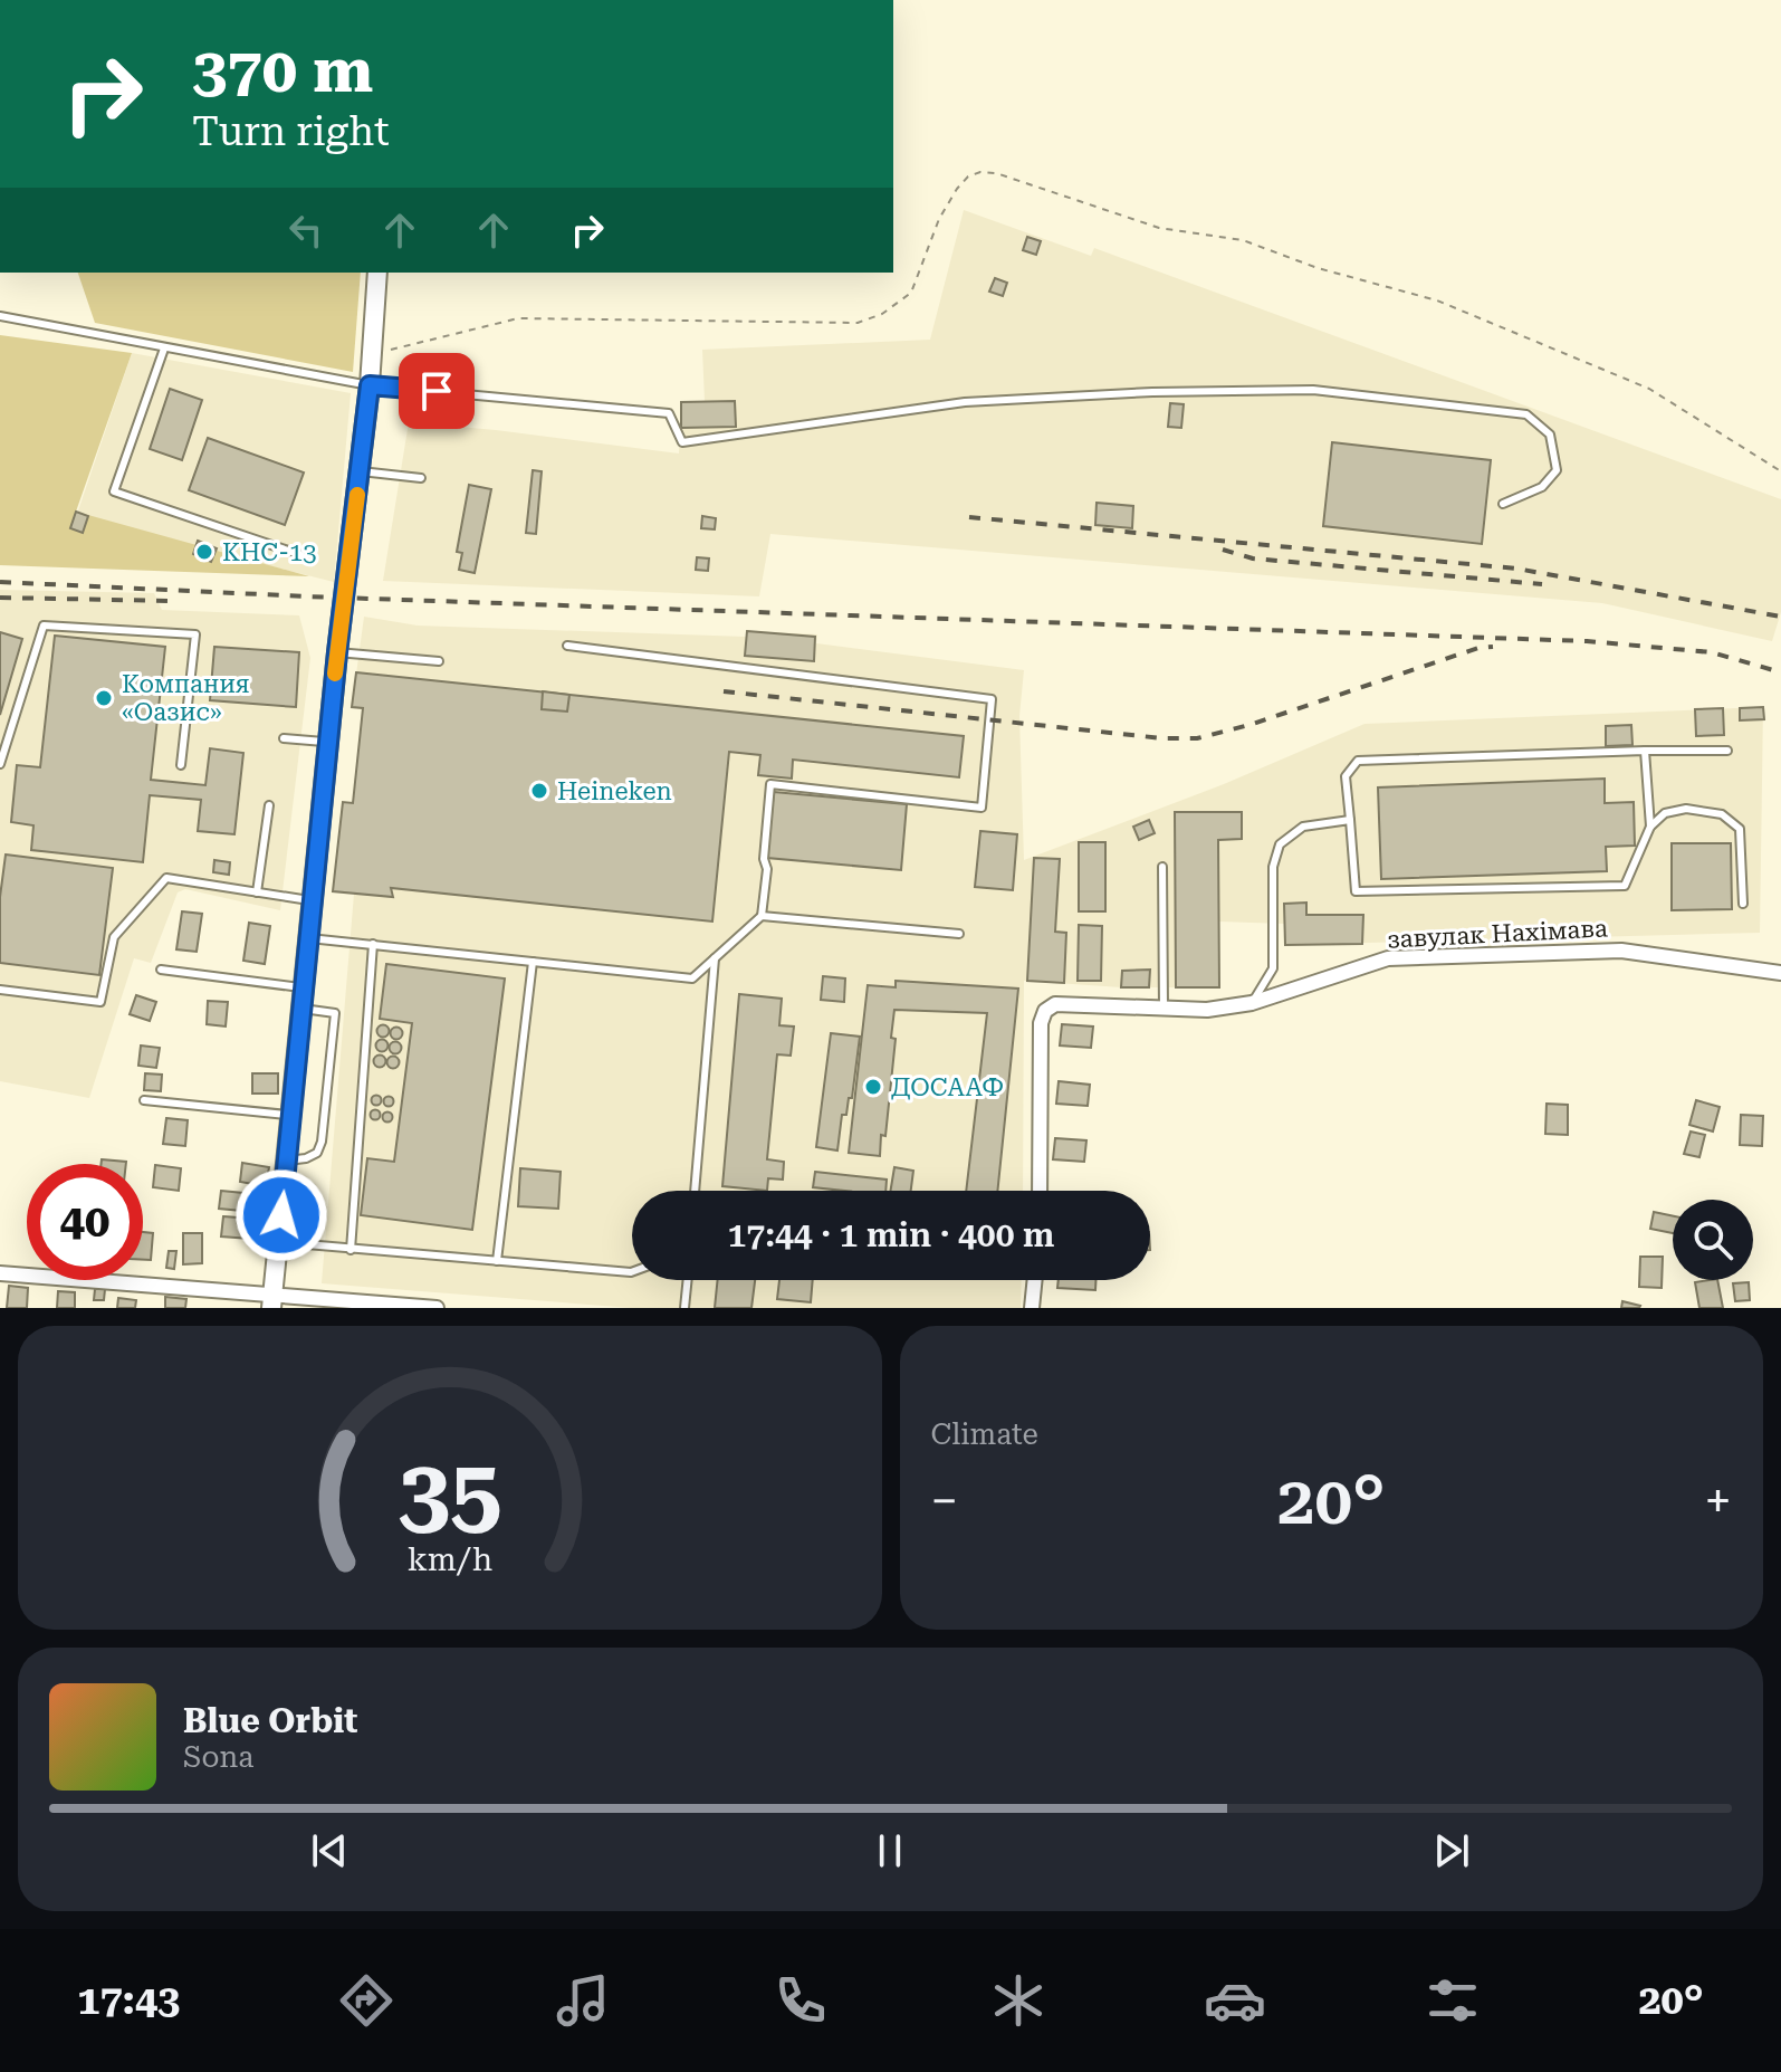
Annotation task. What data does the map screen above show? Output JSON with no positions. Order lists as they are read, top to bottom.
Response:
{
  "streets": {
    "street": ["завулак Нахімава"]
  },
  "places": [
    "КНС-13",
    "Компания «Оазис»",
    "Heineken",
    "ДОСААФ"
  ],
  "page": {
    "turn": ["370 m", "Turn right"],
    "limit": "40",
    "trip": "17:44 · 1 min · 400 m",
    "tile": "Climate",
    "heat": ["−", "20°", "+"],
    "song": ["Blue Orbit", "Sona"],
    "tabs": ["17:43", "20°"],
    "gauge": ["35", "km/h"]
  }
}
